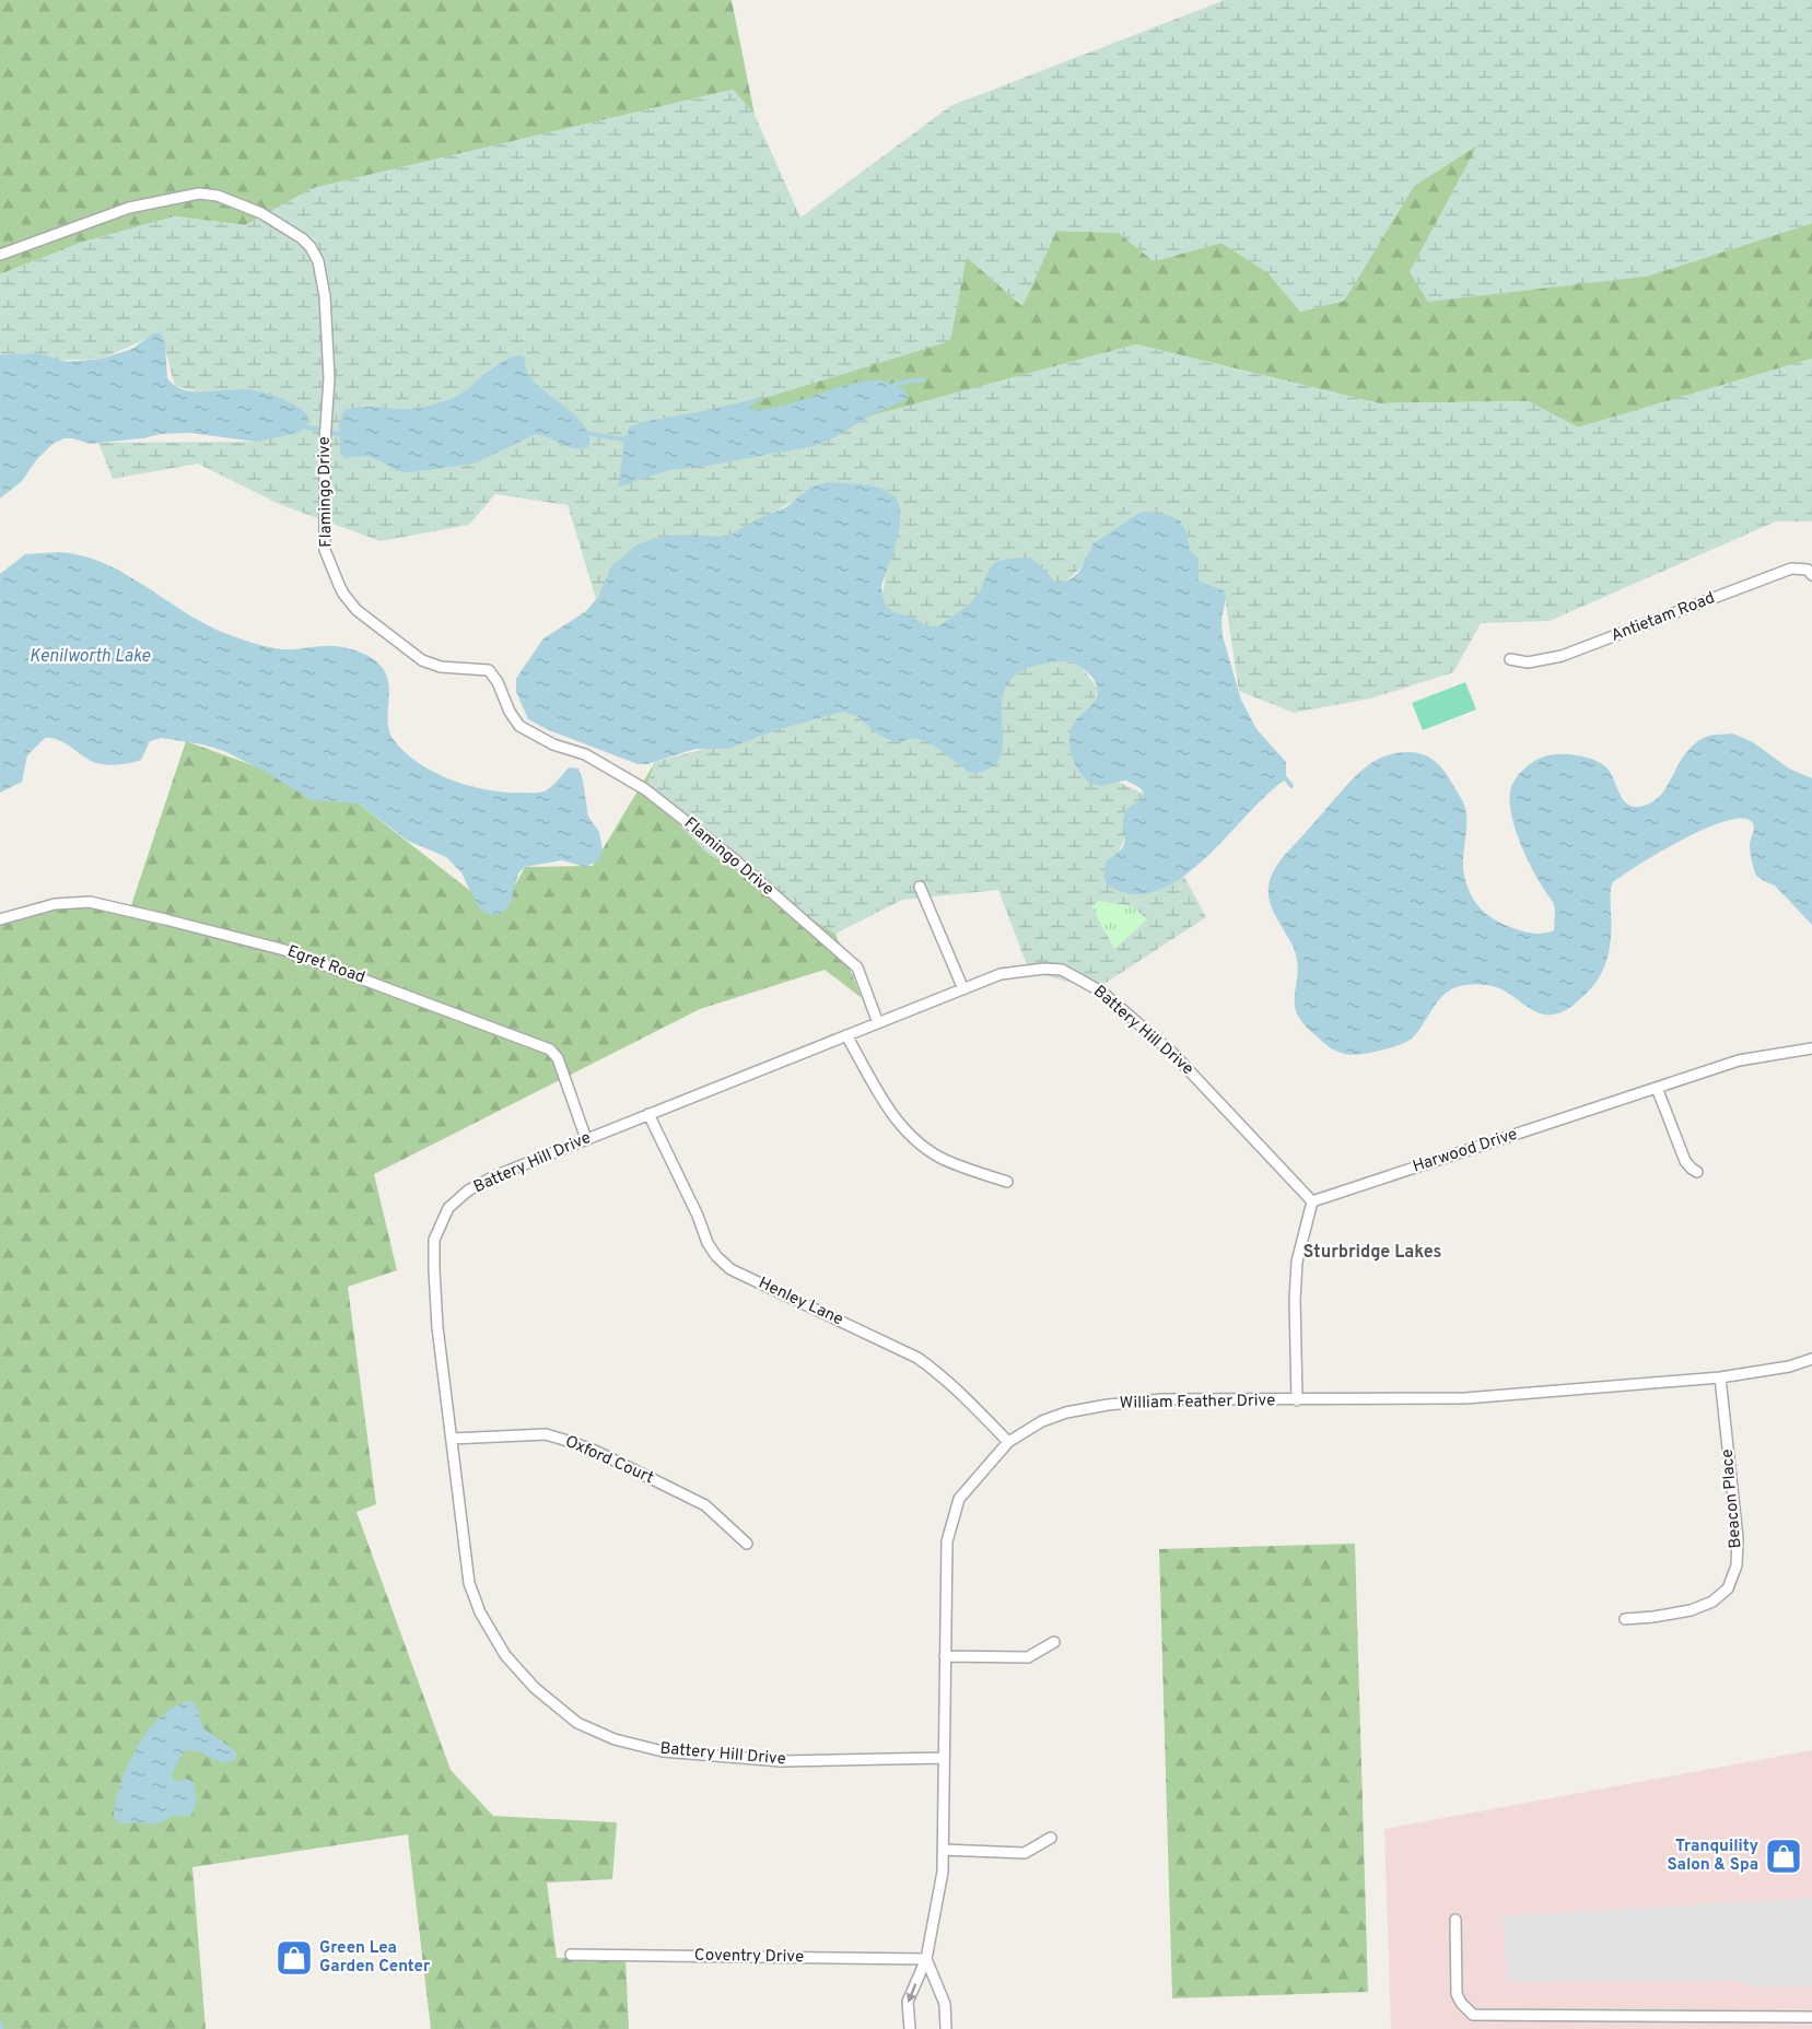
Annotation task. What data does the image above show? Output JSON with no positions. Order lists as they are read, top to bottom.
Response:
{
  "streets": {
    "street": [
      "Flamingo Drive",
      "Antietam Road",
      "Egret Road",
      "Battery Hill Drive",
      "Harwood Drive",
      "Henley Lane",
      "William Feather Drive",
      "Oxford Court",
      "Beacon Place",
      "Coventry Drive"
    ]
  },
  "crossings": [
    ["Flamingo Drive", "Battery Hill Drive"],
    ["Egret Road", "Battery Hill Drive"],
    ["Battery Hill Drive", "Harwood Drive"],
    ["Battery Hill Drive", "Henley Lane"],
    ["Battery Hill Drive", "William Feather Drive"],
    ["Battery Hill Drive", "Oxford Court"],
    ["Henley Lane", "William Feather Drive"],
    ["William Feather Drive", "Beacon Place"],
    ["William Feather Drive", "Coventry Drive"]
  ],
  "districts": ["Sturbridge Lakes"],
  "water": ["Kenilworth Lake"],
  "places": {
    "shop": ["Tranquility Salon & Spa", "Green Lea Garden Center"]
  }
}
